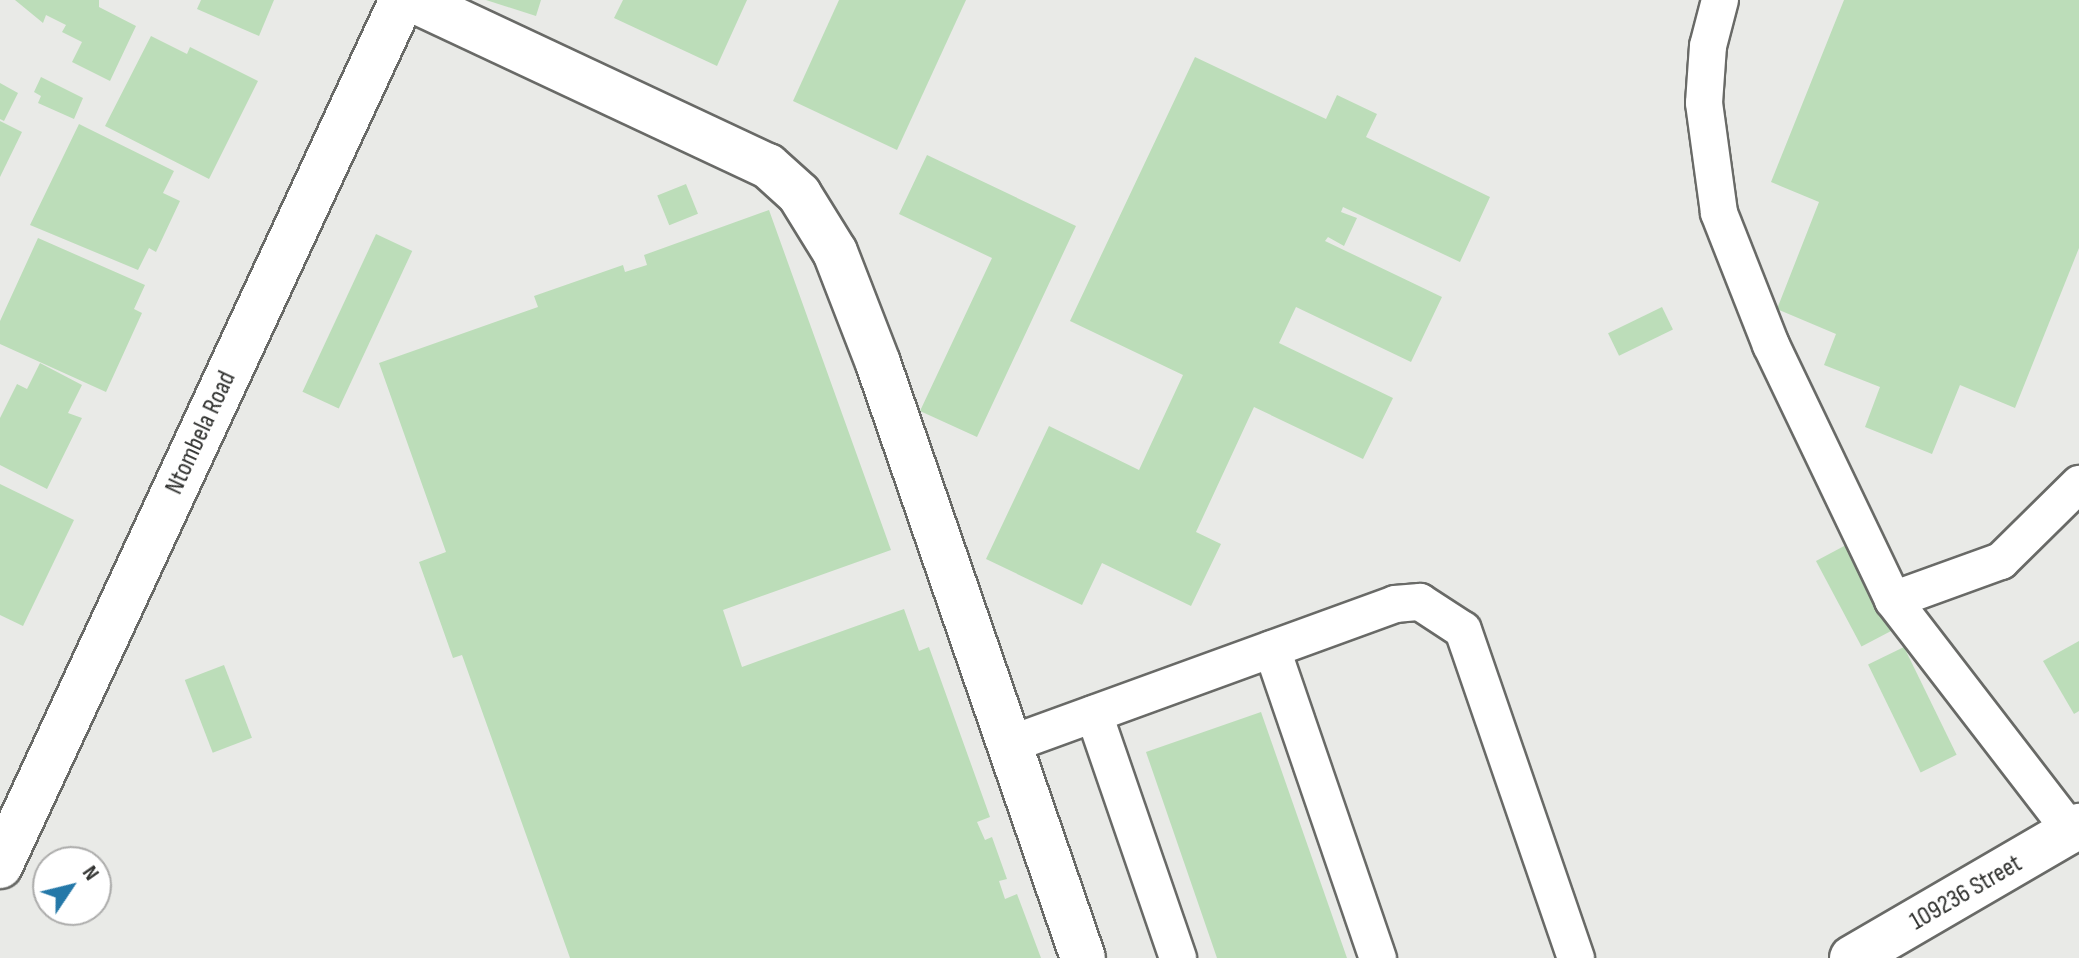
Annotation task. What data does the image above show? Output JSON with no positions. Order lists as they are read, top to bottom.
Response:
{
  "streets": {
    "street": ["Ntombela Road", "109236 Street"]
  },
  "north": "top right"
}
